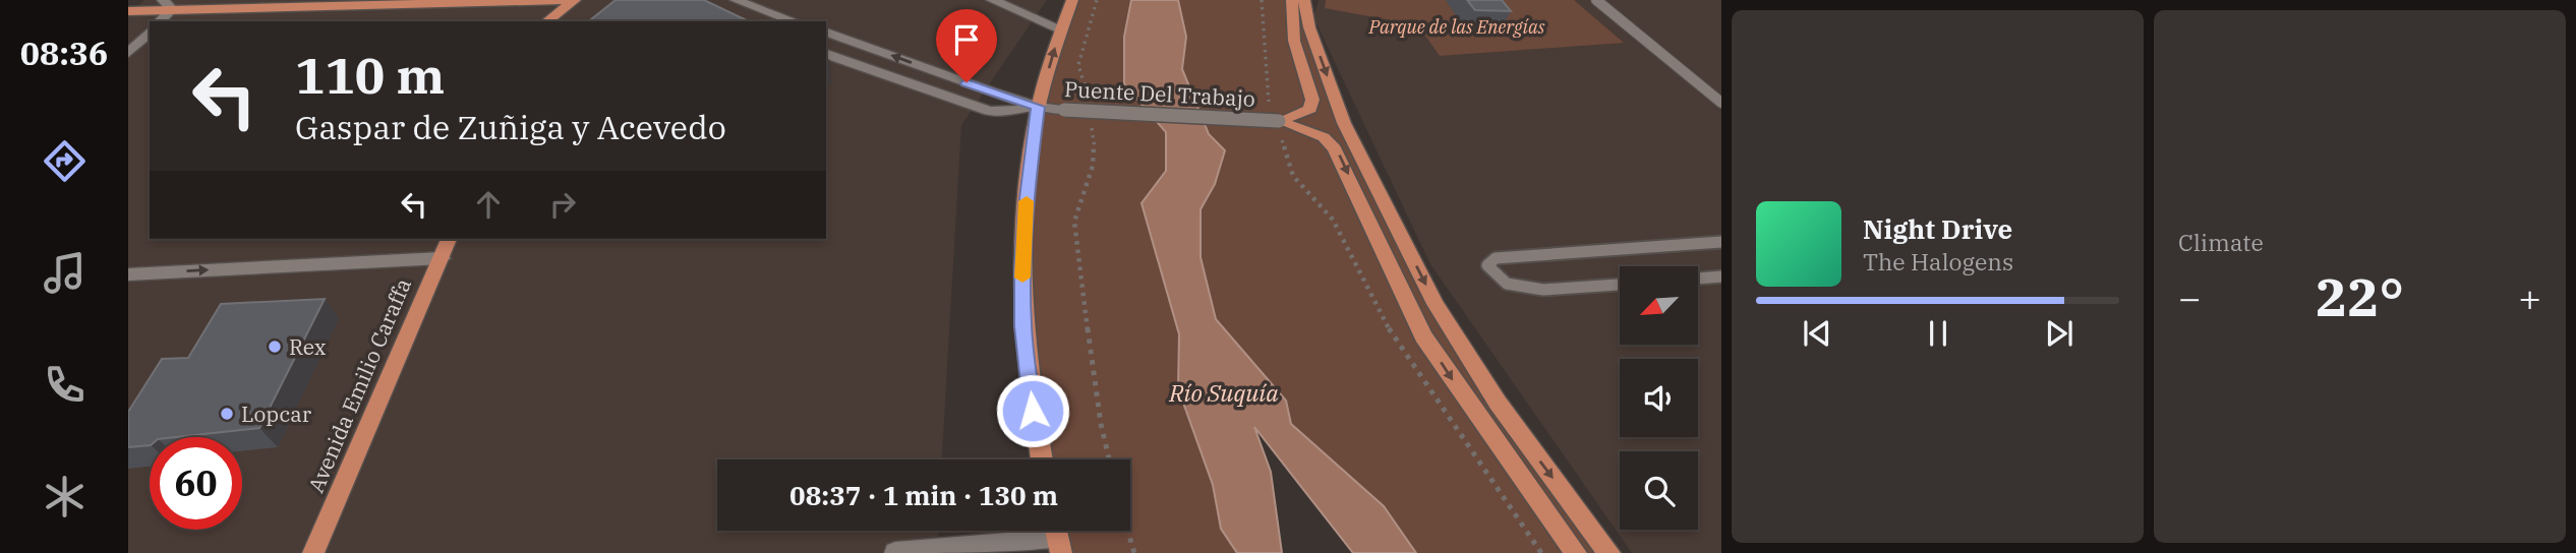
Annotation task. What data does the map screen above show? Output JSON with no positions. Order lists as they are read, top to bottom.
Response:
{
  "streets": {
    "main road": ["Avenida Emilio Caraffa"],
    "street": ["Puente Del Trabajo"]
  },
  "water": ["Río Suquía"],
  "parks": ["Parque de las Energías"],
  "places": ["Rex", "Lopcar"],
  "north": "bottom left",
  "page": {
    "tabs": "08:36",
    "tile": "Climate",
    "turn": ["110 m", "Gaspar de Zuñiga y Acevedo"],
    "song": ["Night Drive", "The Halogens"],
    "heat": ["−", "22°", "+"],
    "limit": "60",
    "trip": "08:37 · 1 min · 130 m"
  }
}
